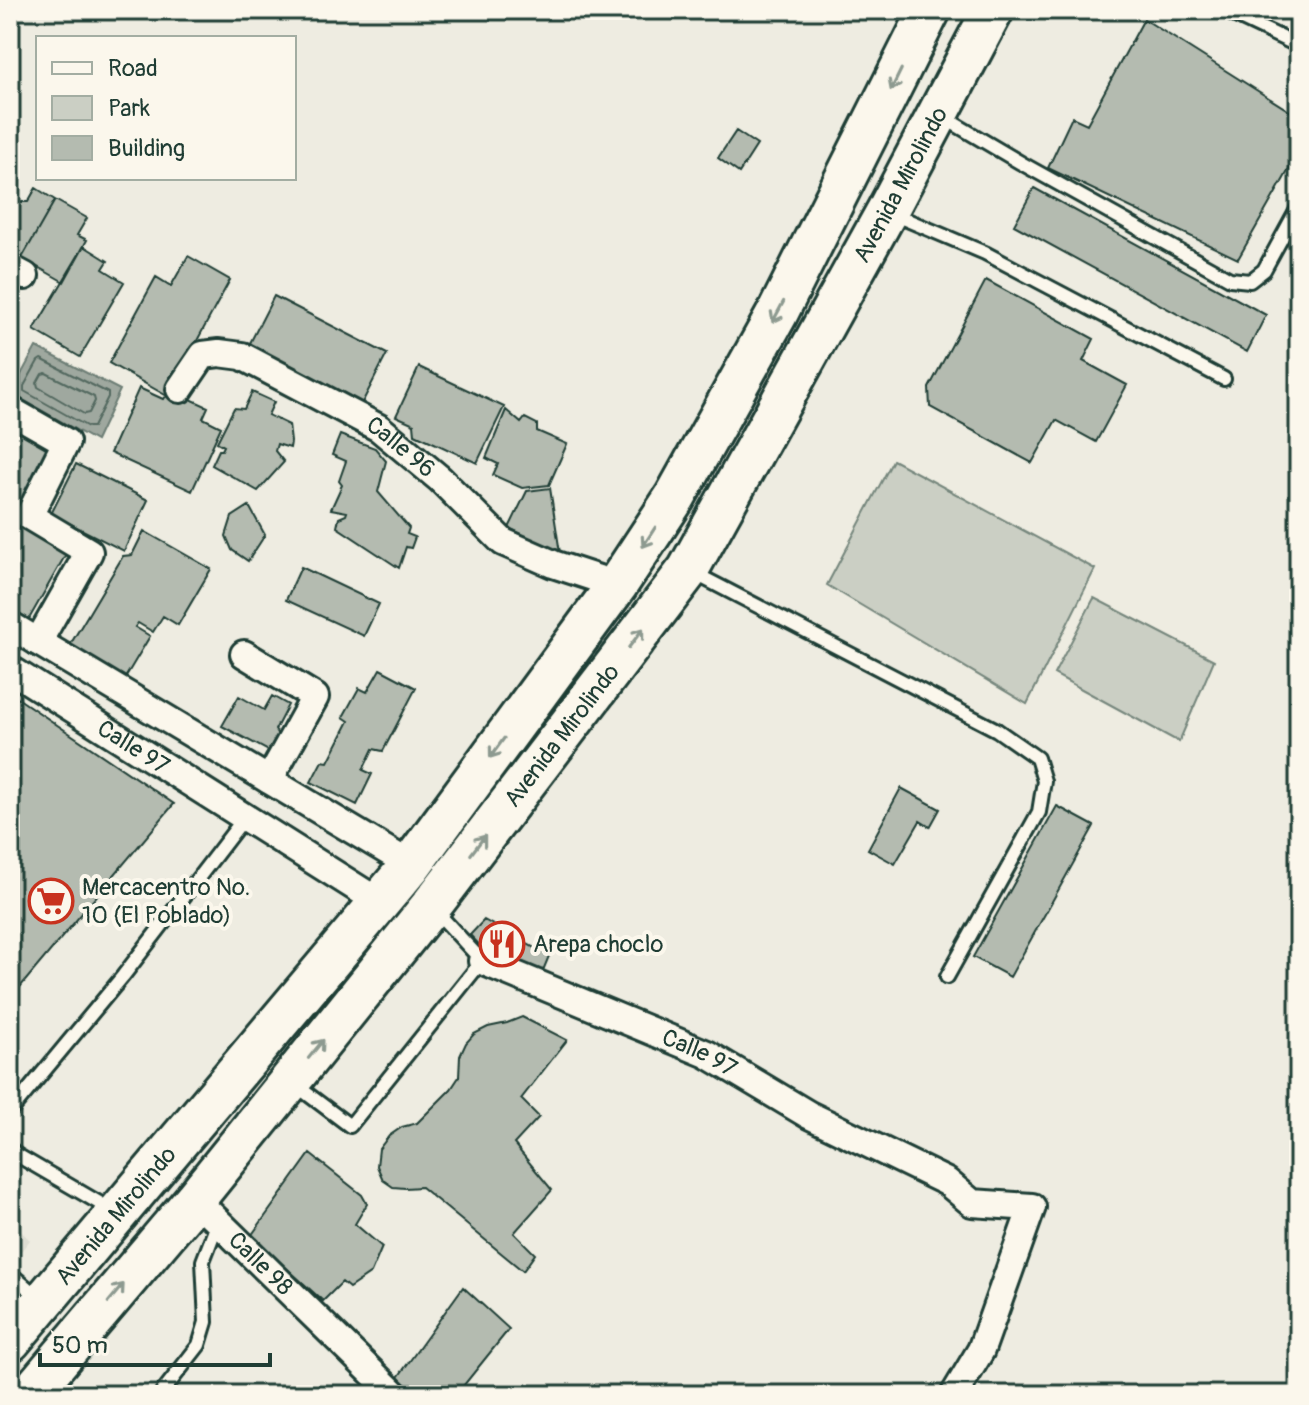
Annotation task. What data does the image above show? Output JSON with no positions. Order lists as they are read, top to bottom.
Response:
{
  "streets": {
    "main road": ["Avenida Mirolindo"],
    "street": ["Calle 96", "Calle 97", "Calle 98"]
  },
  "crossings": [
    ["Avenida Mirolindo", "Calle 96"],
    ["Avenida Mirolindo", "Calle 97"],
    ["Avenida Mirolindo", "Calle 98"]
  ],
  "places": {
    "supermarket": ["Mercacentro No. 10 (El Poblado)"],
    "restaurant": ["Arepa choclo"]
  },
  "legend": ["Road", "Park", "Building"],
  "scale_bar": "50 m"
}
